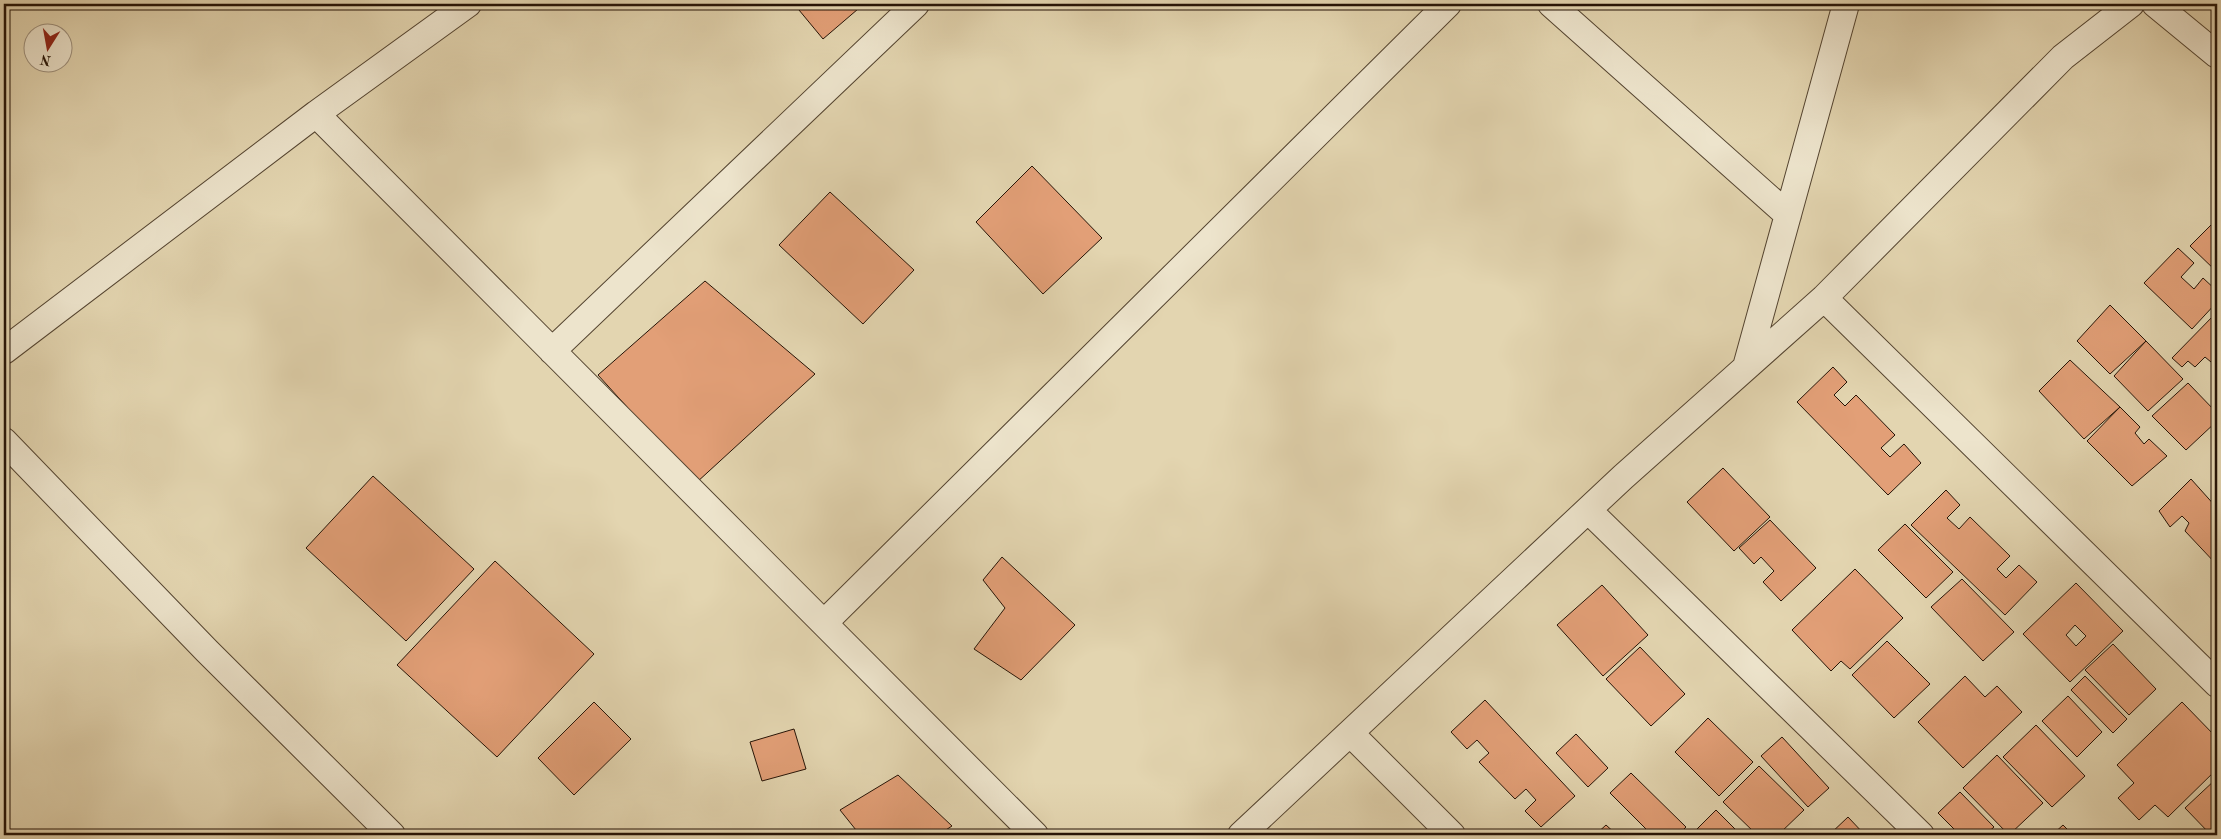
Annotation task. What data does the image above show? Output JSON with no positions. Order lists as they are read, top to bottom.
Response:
{
  "north": "bottom"
}
